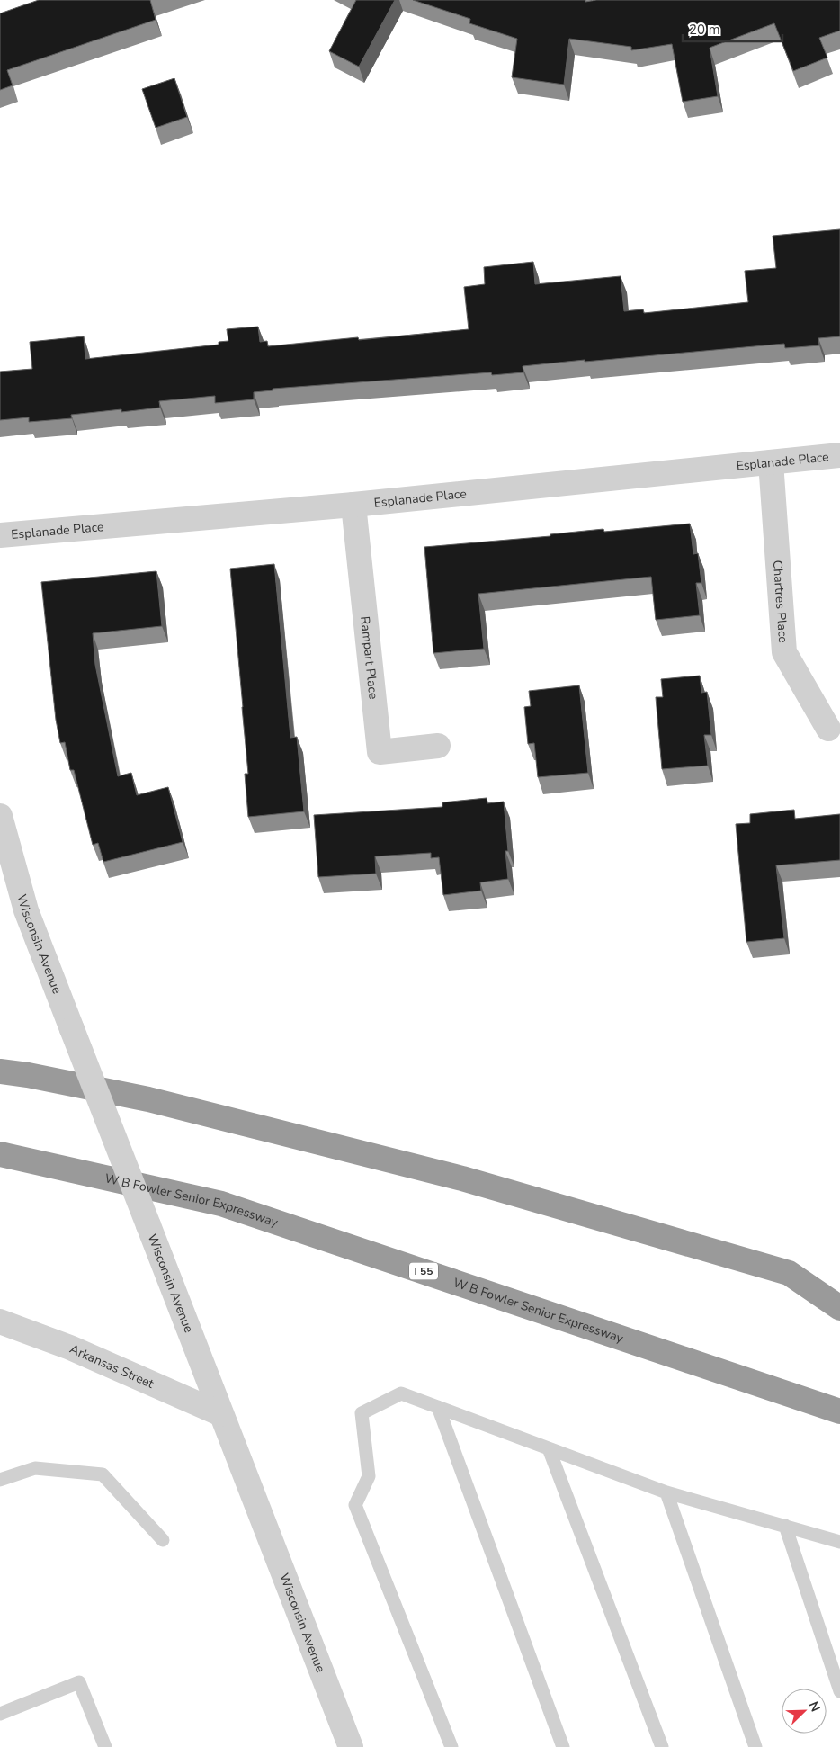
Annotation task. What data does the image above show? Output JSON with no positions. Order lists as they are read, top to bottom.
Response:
{
  "streets": {
    "highway": ["W B Fowler Senior Expressway", "I 55"],
    "street": [
      "Esplanade Place",
      "Chartres Place",
      "Rampart Place",
      "Wisconsin Avenue",
      "Arkansas Street"
    ]
  },
  "crossings": [
    ["Esplanade Place", "Chartres Place"],
    ["Esplanade Place", "Rampart Place"],
    ["Wisconsin Avenue", "Arkansas Street"]
  ],
  "scale_bar": "20 m",
  "north": "top right"
}
